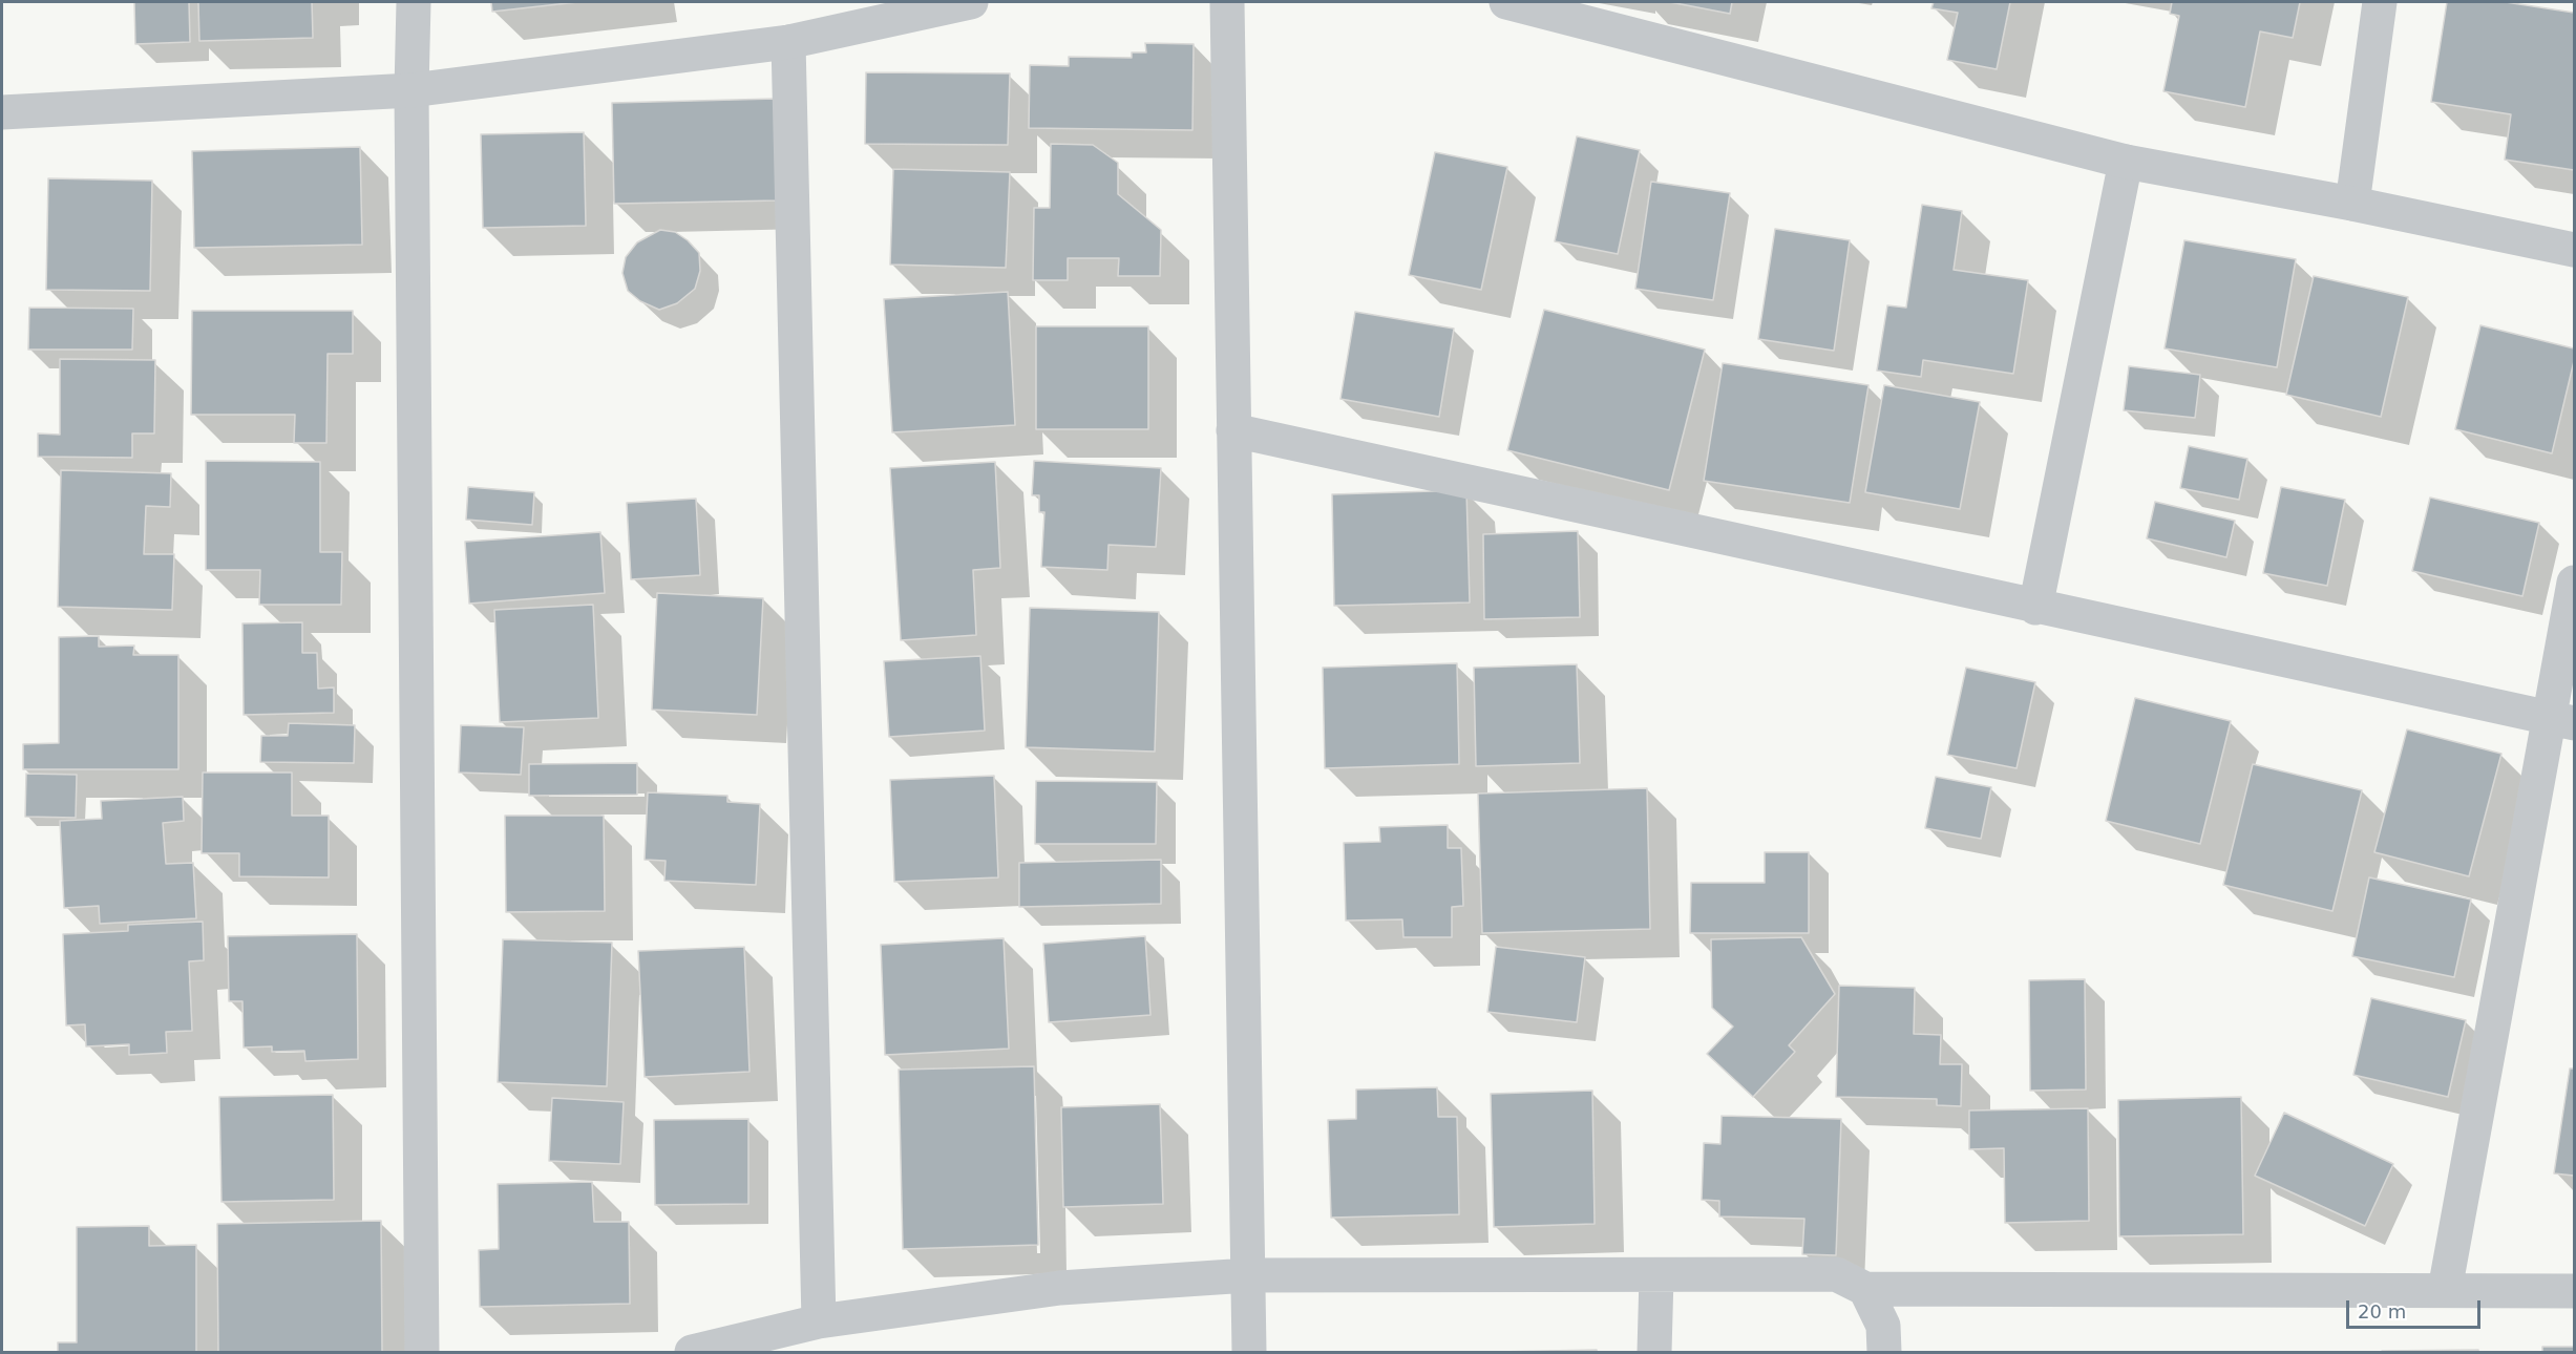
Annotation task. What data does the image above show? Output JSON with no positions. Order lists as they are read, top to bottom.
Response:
{
  "scale_bar": "20 m"
}
